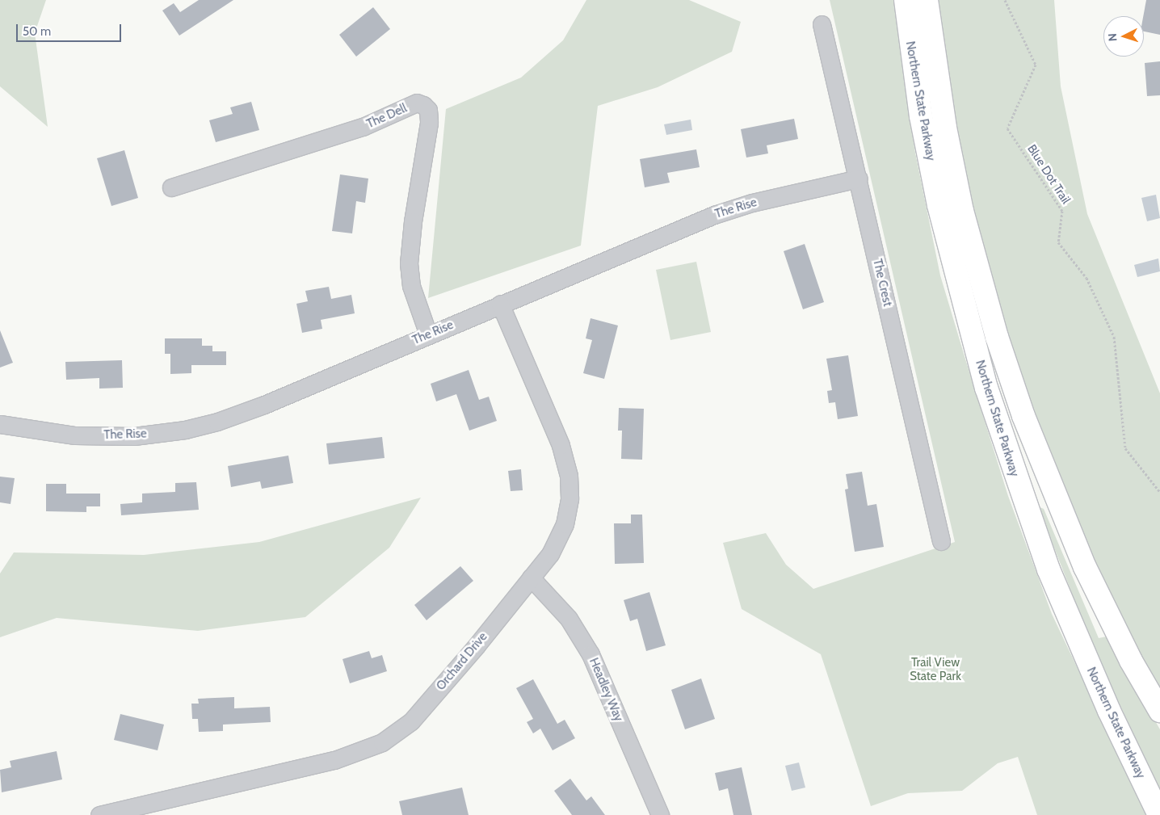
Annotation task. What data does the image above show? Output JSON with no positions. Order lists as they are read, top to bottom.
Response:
{
  "streets": {
    "highway": ["Northern State Parkway"],
    "street": [
      "The Dell",
      "The Rise",
      "The Crest",
      "Orchard Drive",
      "Headley Way"
    ],
    "path": ["Blue Dot Trail"]
  },
  "crossings": [
    ["The Dell", "The Rise"],
    ["The Rise", "The Crest"],
    ["The Rise", "Orchard Drive"],
    ["Orchard Drive", "Headley Way"]
  ],
  "parks": ["Trail View State Park"],
  "scale_bar": "50 m",
  "north": "left"
}
